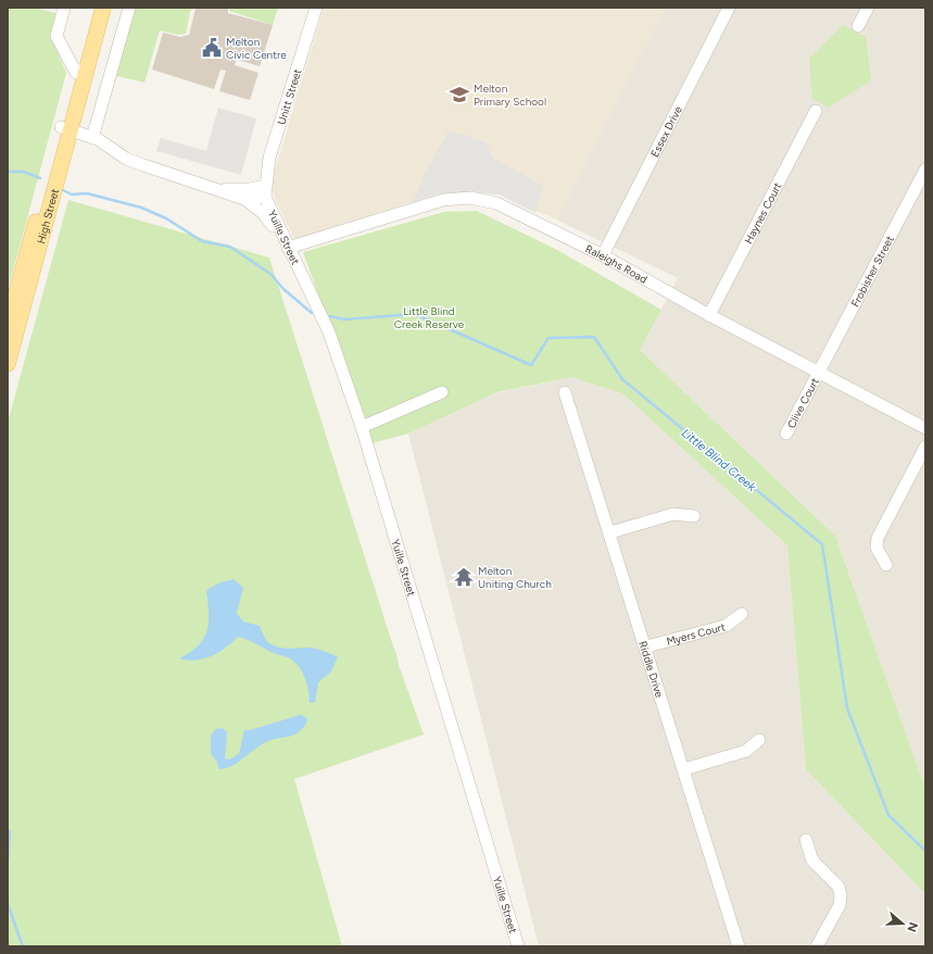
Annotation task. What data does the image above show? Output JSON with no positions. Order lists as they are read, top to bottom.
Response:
{
  "streets": {
    "main road": ["High Street"],
    "street": [
      "Unitt Street",
      "Essex Drive",
      "Haynes Court",
      "Yuille Street",
      "Raleighs Road",
      "Frobisher Street",
      "Clive Court",
      "Myers Court",
      "Riddle Drive"
    ]
  },
  "crossings": [
    ["Unitt Street", "Yuille Street"],
    ["Essex Drive", "Raleighs Road"],
    ["Haynes Court", "Raleighs Road"],
    ["High Street", "Yuille Street"],
    ["Yuille Street", "Raleighs Road"],
    ["Raleighs Road", "Frobisher Street"],
    ["Raleighs Road", "Clive Court"],
    ["Frobisher Street", "Clive Court"],
    ["Myers Court", "Riddle Drive"]
  ],
  "water": ["Little Blind Creek"],
  "parks": ["Little Blind Creek Reserve"],
  "places": {
    "public building": ["Melton Civic Centre"],
    "school or university": ["Melton Primary School"],
    "temple": ["Melton Uniting Church"]
  },
  "north": "right"
}
